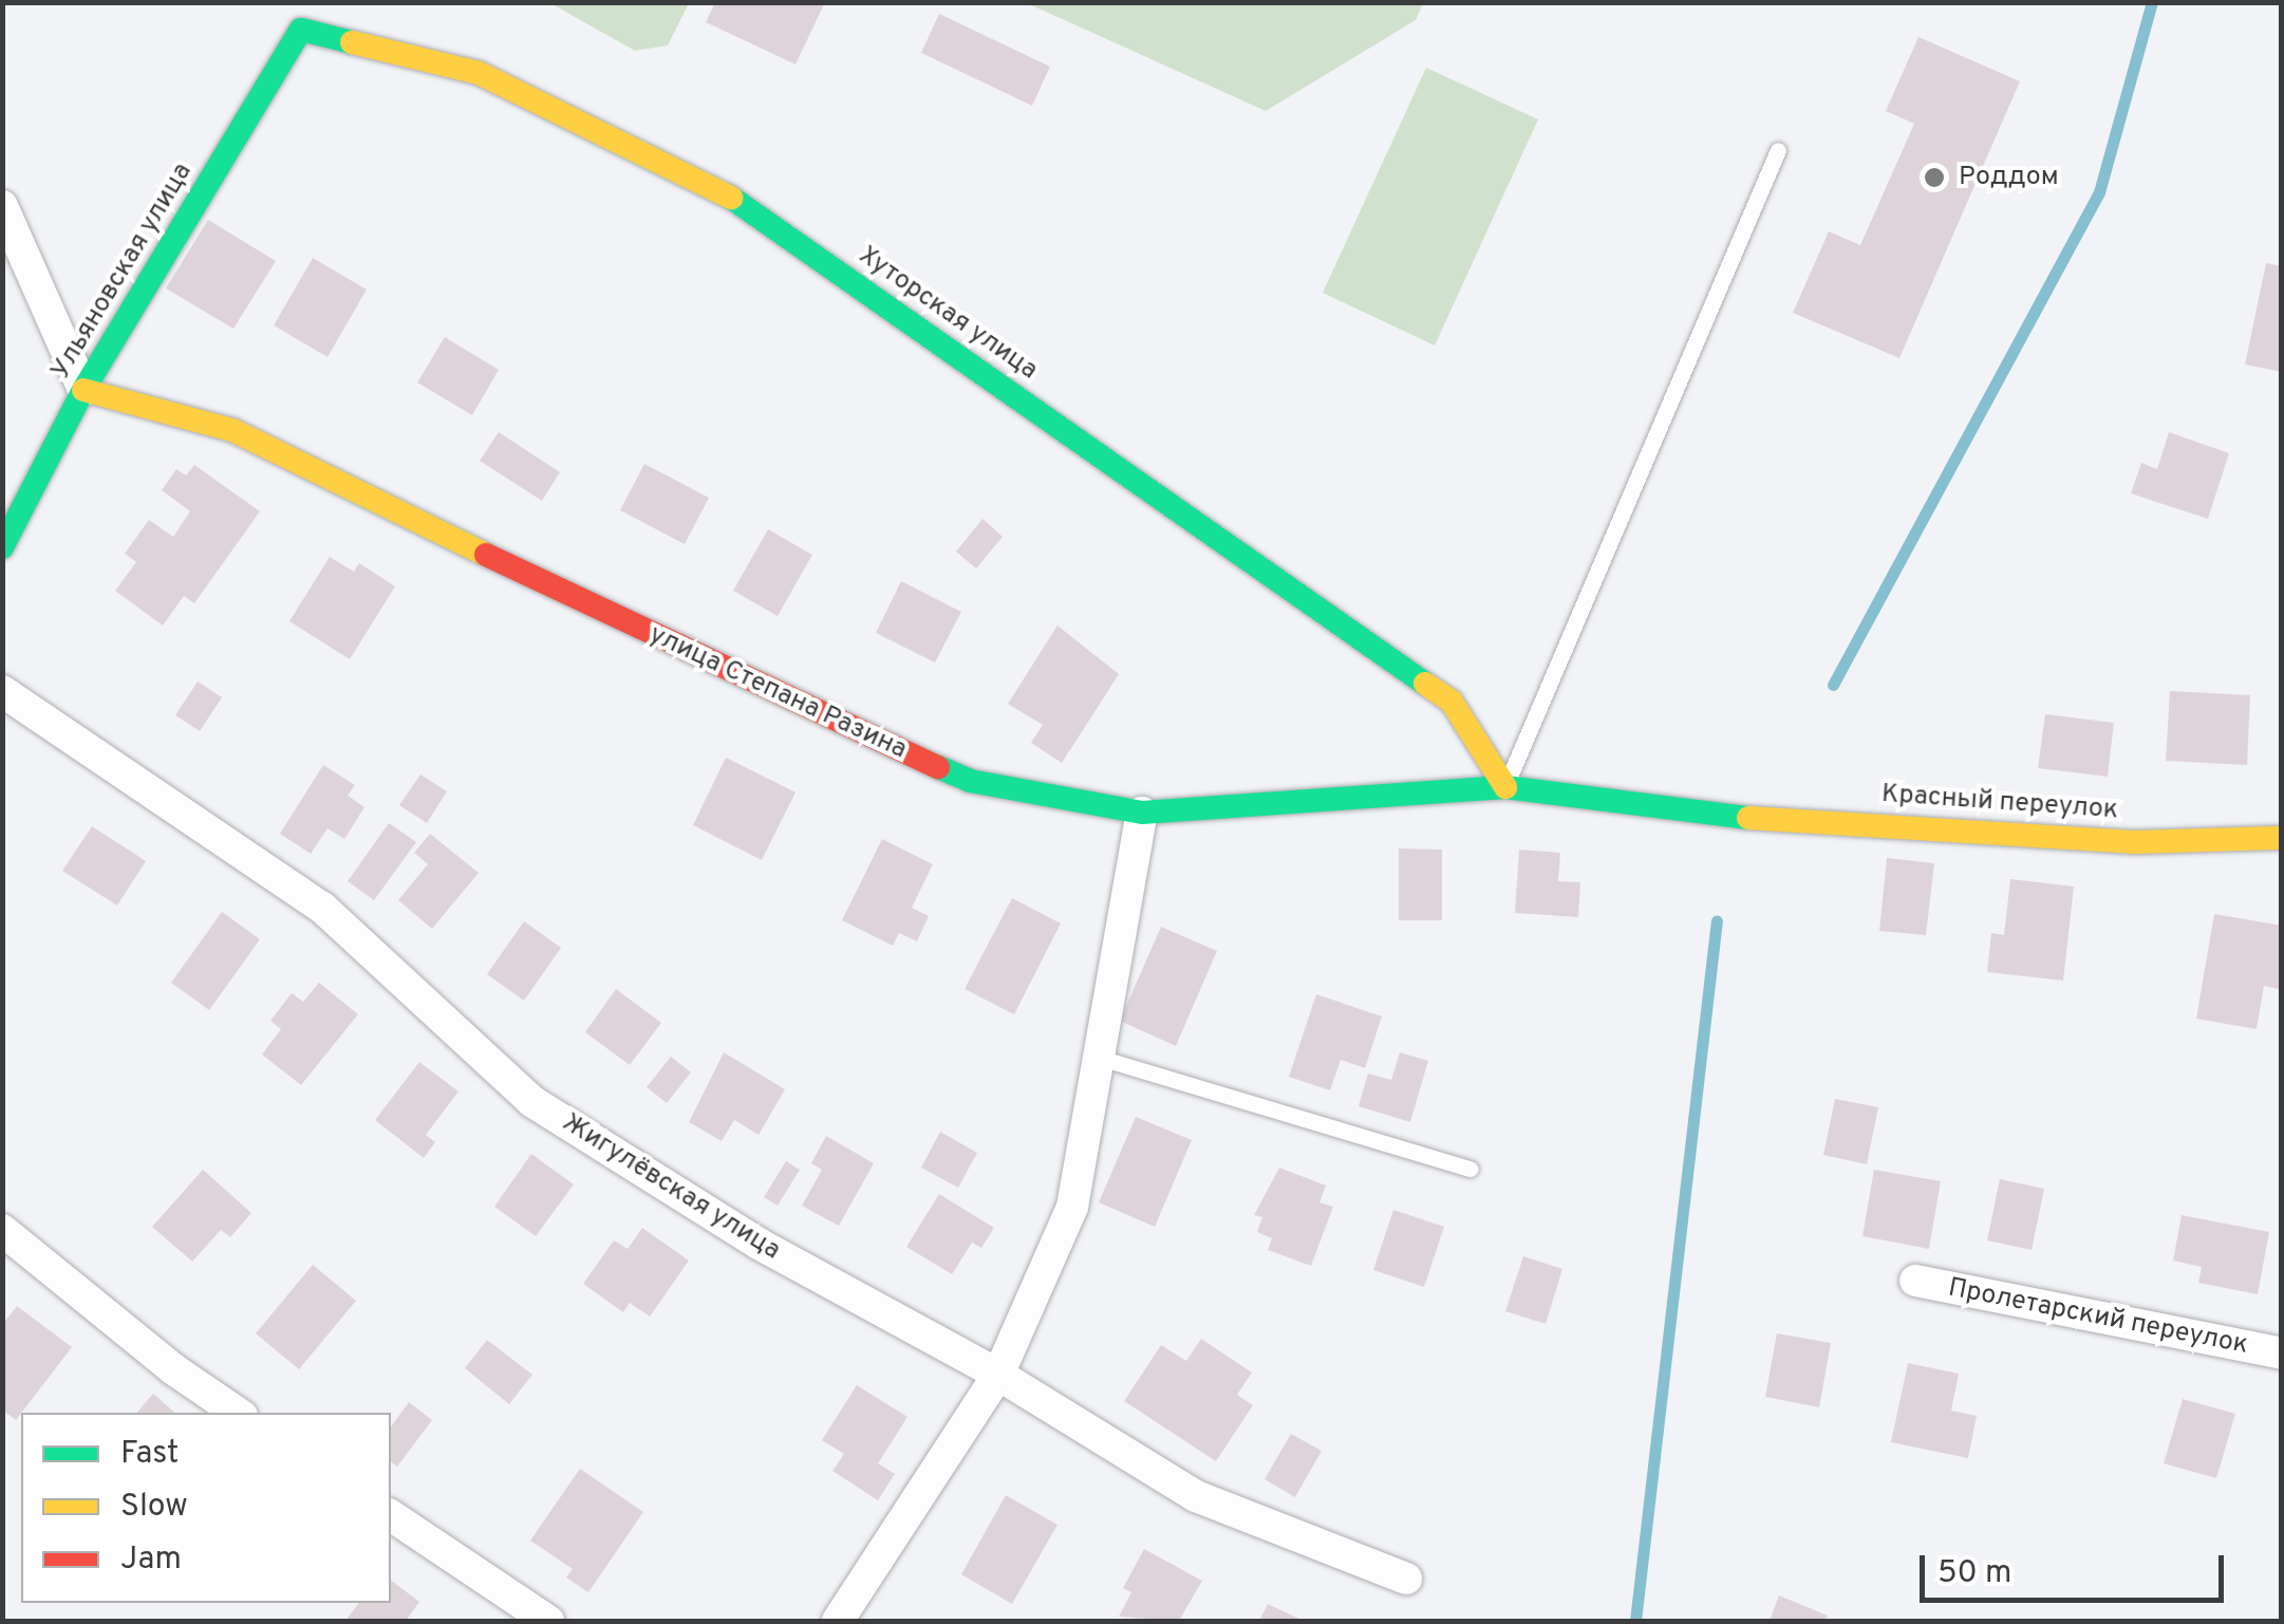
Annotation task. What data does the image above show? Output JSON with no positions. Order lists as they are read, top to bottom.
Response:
{
  "streets": {
    "street": [
      "Ульяновская улица",
      "Хуторская улица",
      "улица Степана Разина",
      "Красный переулок",
      "Жигулёвская улица",
      "Пролетарский переулок"
    ]
  },
  "crossings": [
    ["Ульяновская улица", "Хуторская улица"],
    ["Ульяновская улица", "улица Степана Разина"],
    ["Хуторская улица", "улица Степана Разина"],
    ["улица Степана Разина", "Красный переулок"]
  ],
  "places": ["Роддом"],
  "legend": ["Fast", "Slow", "Jam"],
  "scale_bar": "50 m"
}
